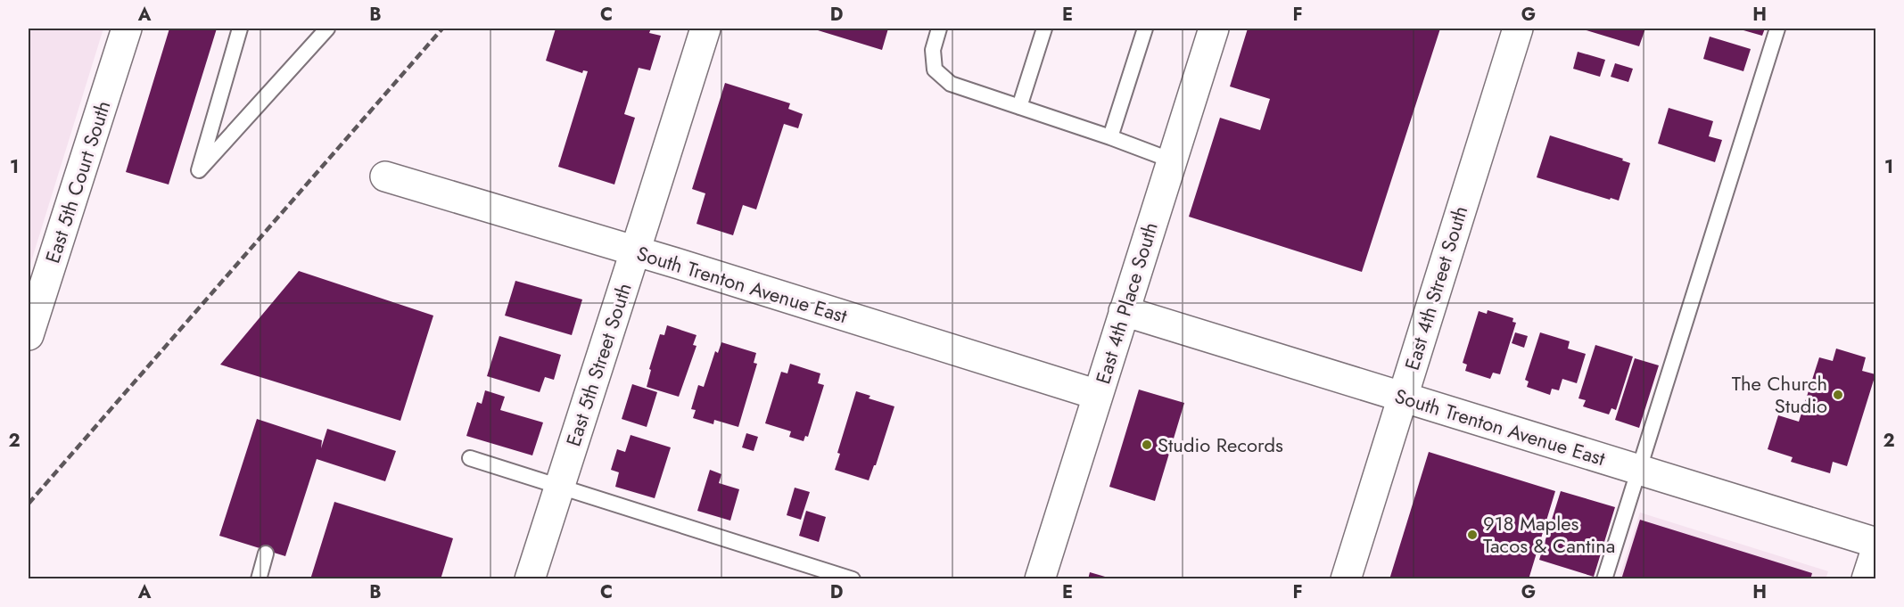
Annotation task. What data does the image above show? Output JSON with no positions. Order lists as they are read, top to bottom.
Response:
{
  "streets": {
    "street": [
      "East 5th Court South",
      "South Trenton Avenue East",
      "East 4th Street South",
      "East 4th Place South",
      "East 5th Street South"
    ]
  },
  "crossings": [
    ["South Trenton Avenue East", "East 4th Street South"],
    ["South Trenton Avenue East", "East 4th Place South"],
    ["South Trenton Avenue East", "East 5th Street South"]
  ],
  "places": ["The Church Studio", "Studio Records", "918 Maples Tacos & Cantina"],
  "grid": {
    "columns": [
      "A",
      "B",
      "C",
      "D",
      "E",
      "F",
      "G",
      "H"
    ],
    "rows": ["1", "2"]
  }
}
